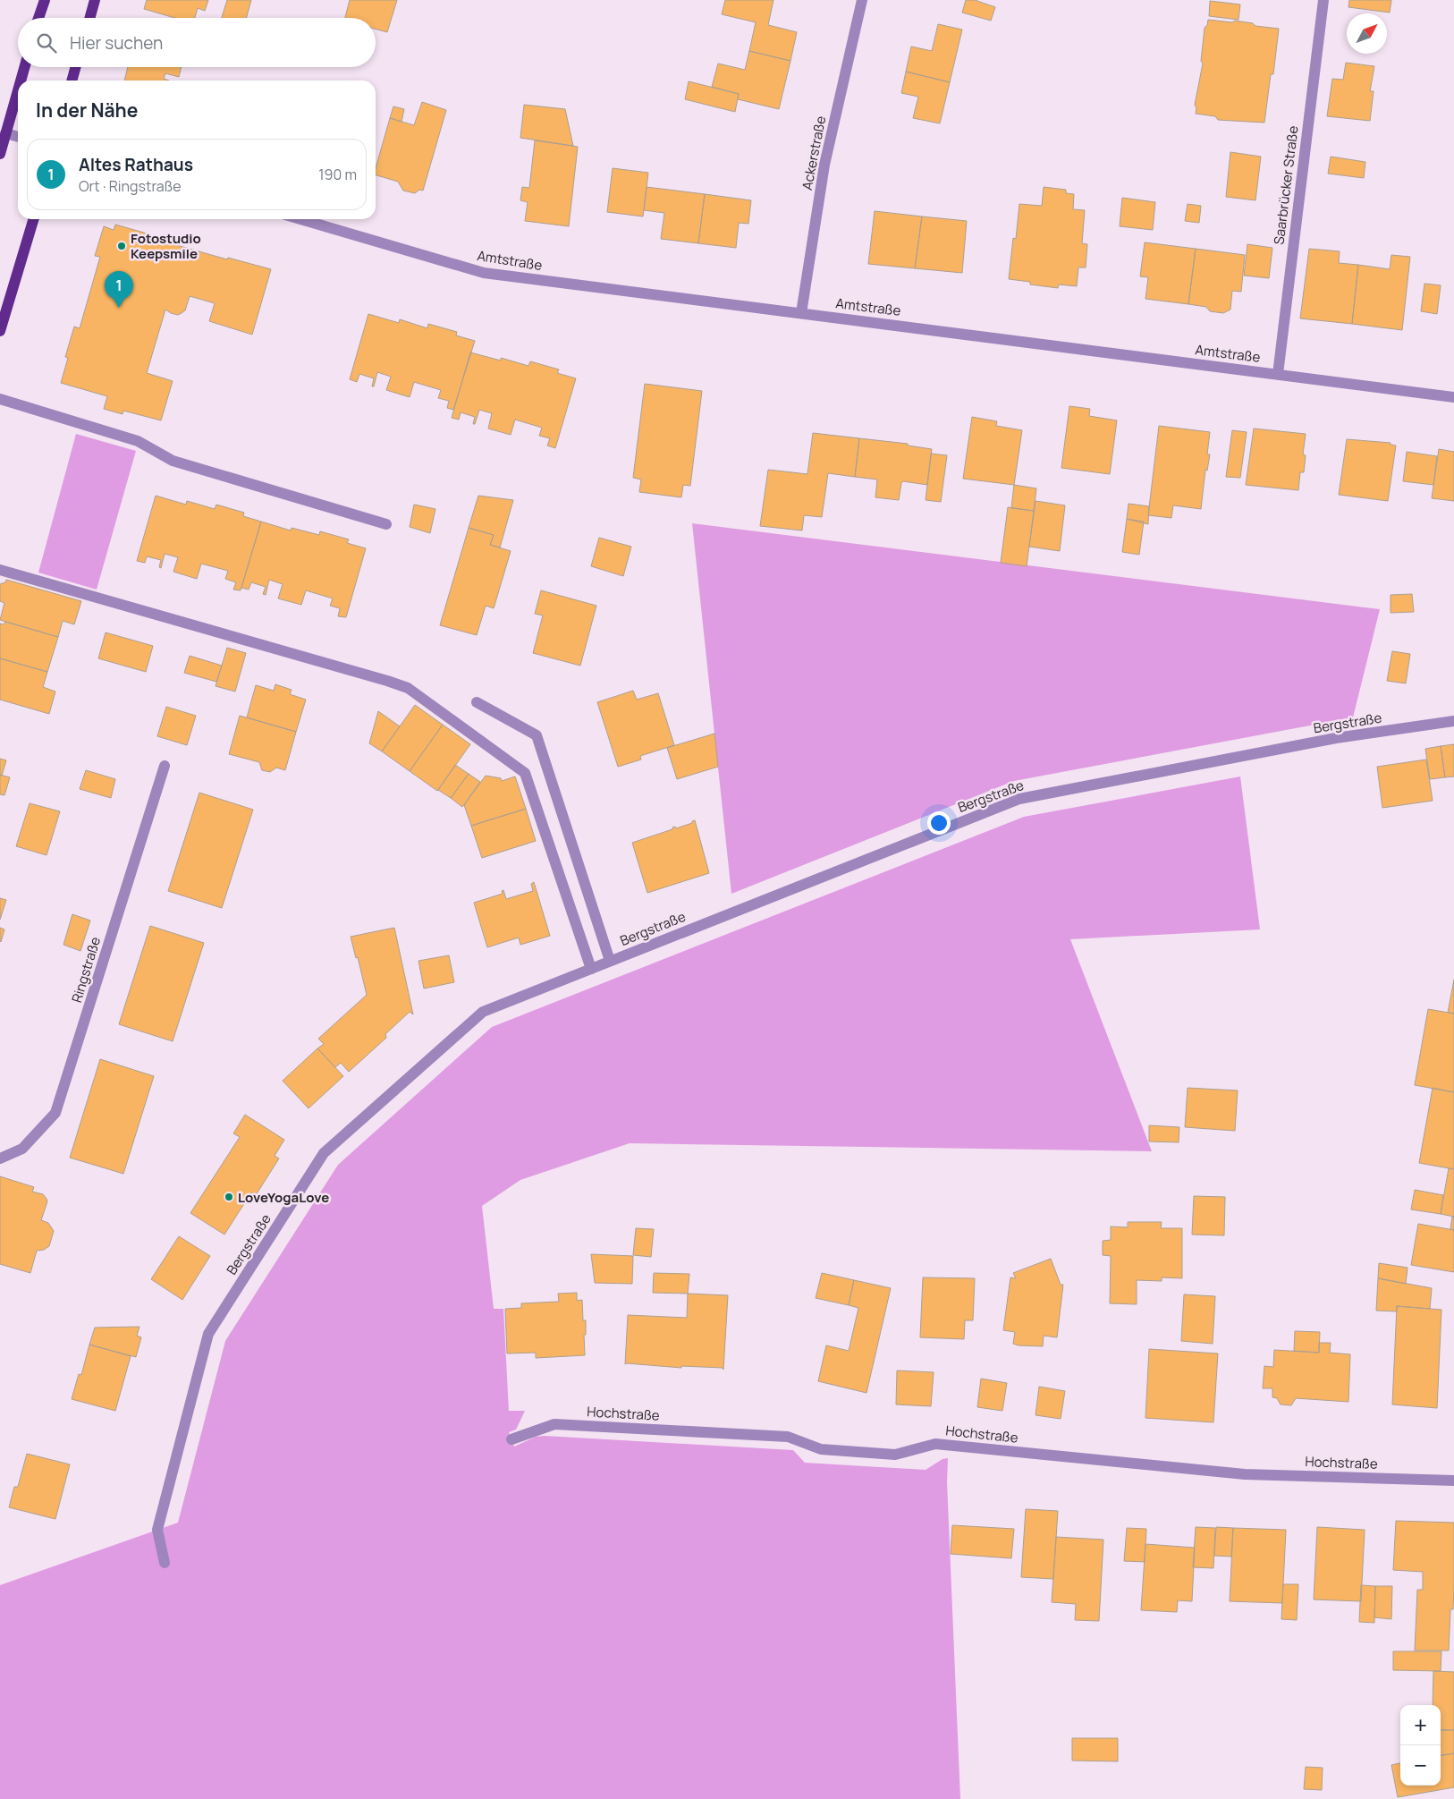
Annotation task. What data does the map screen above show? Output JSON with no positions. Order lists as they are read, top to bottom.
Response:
{
  "streets": {
    "street": [
      "Ackerstraße",
      "Saarbrücker Straße",
      "Amtstraße",
      "Bergstraße",
      "Ringstraße",
      "Hochstraße"
    ]
  },
  "crossings": [
    ["Ackerstraße", "Amtstraße"],
    ["Saarbrücker Straße", "Amtstraße"]
  ],
  "places": ["Fotostudio Keepsmile", "LoveYogaLove"],
  "north": "top right",
  "page": {
    "search": "Hier suchen",
    "heading": "In der Nähe",
    "list": [
      {
        "mark": "1",
        "name": "Altes Rathaus",
        "note": "Ort · Ringstraße",
        "value": "190 m"
      }
    ],
    "pins": "1",
    "map_buttons": ["+", "−"]
  }
}
